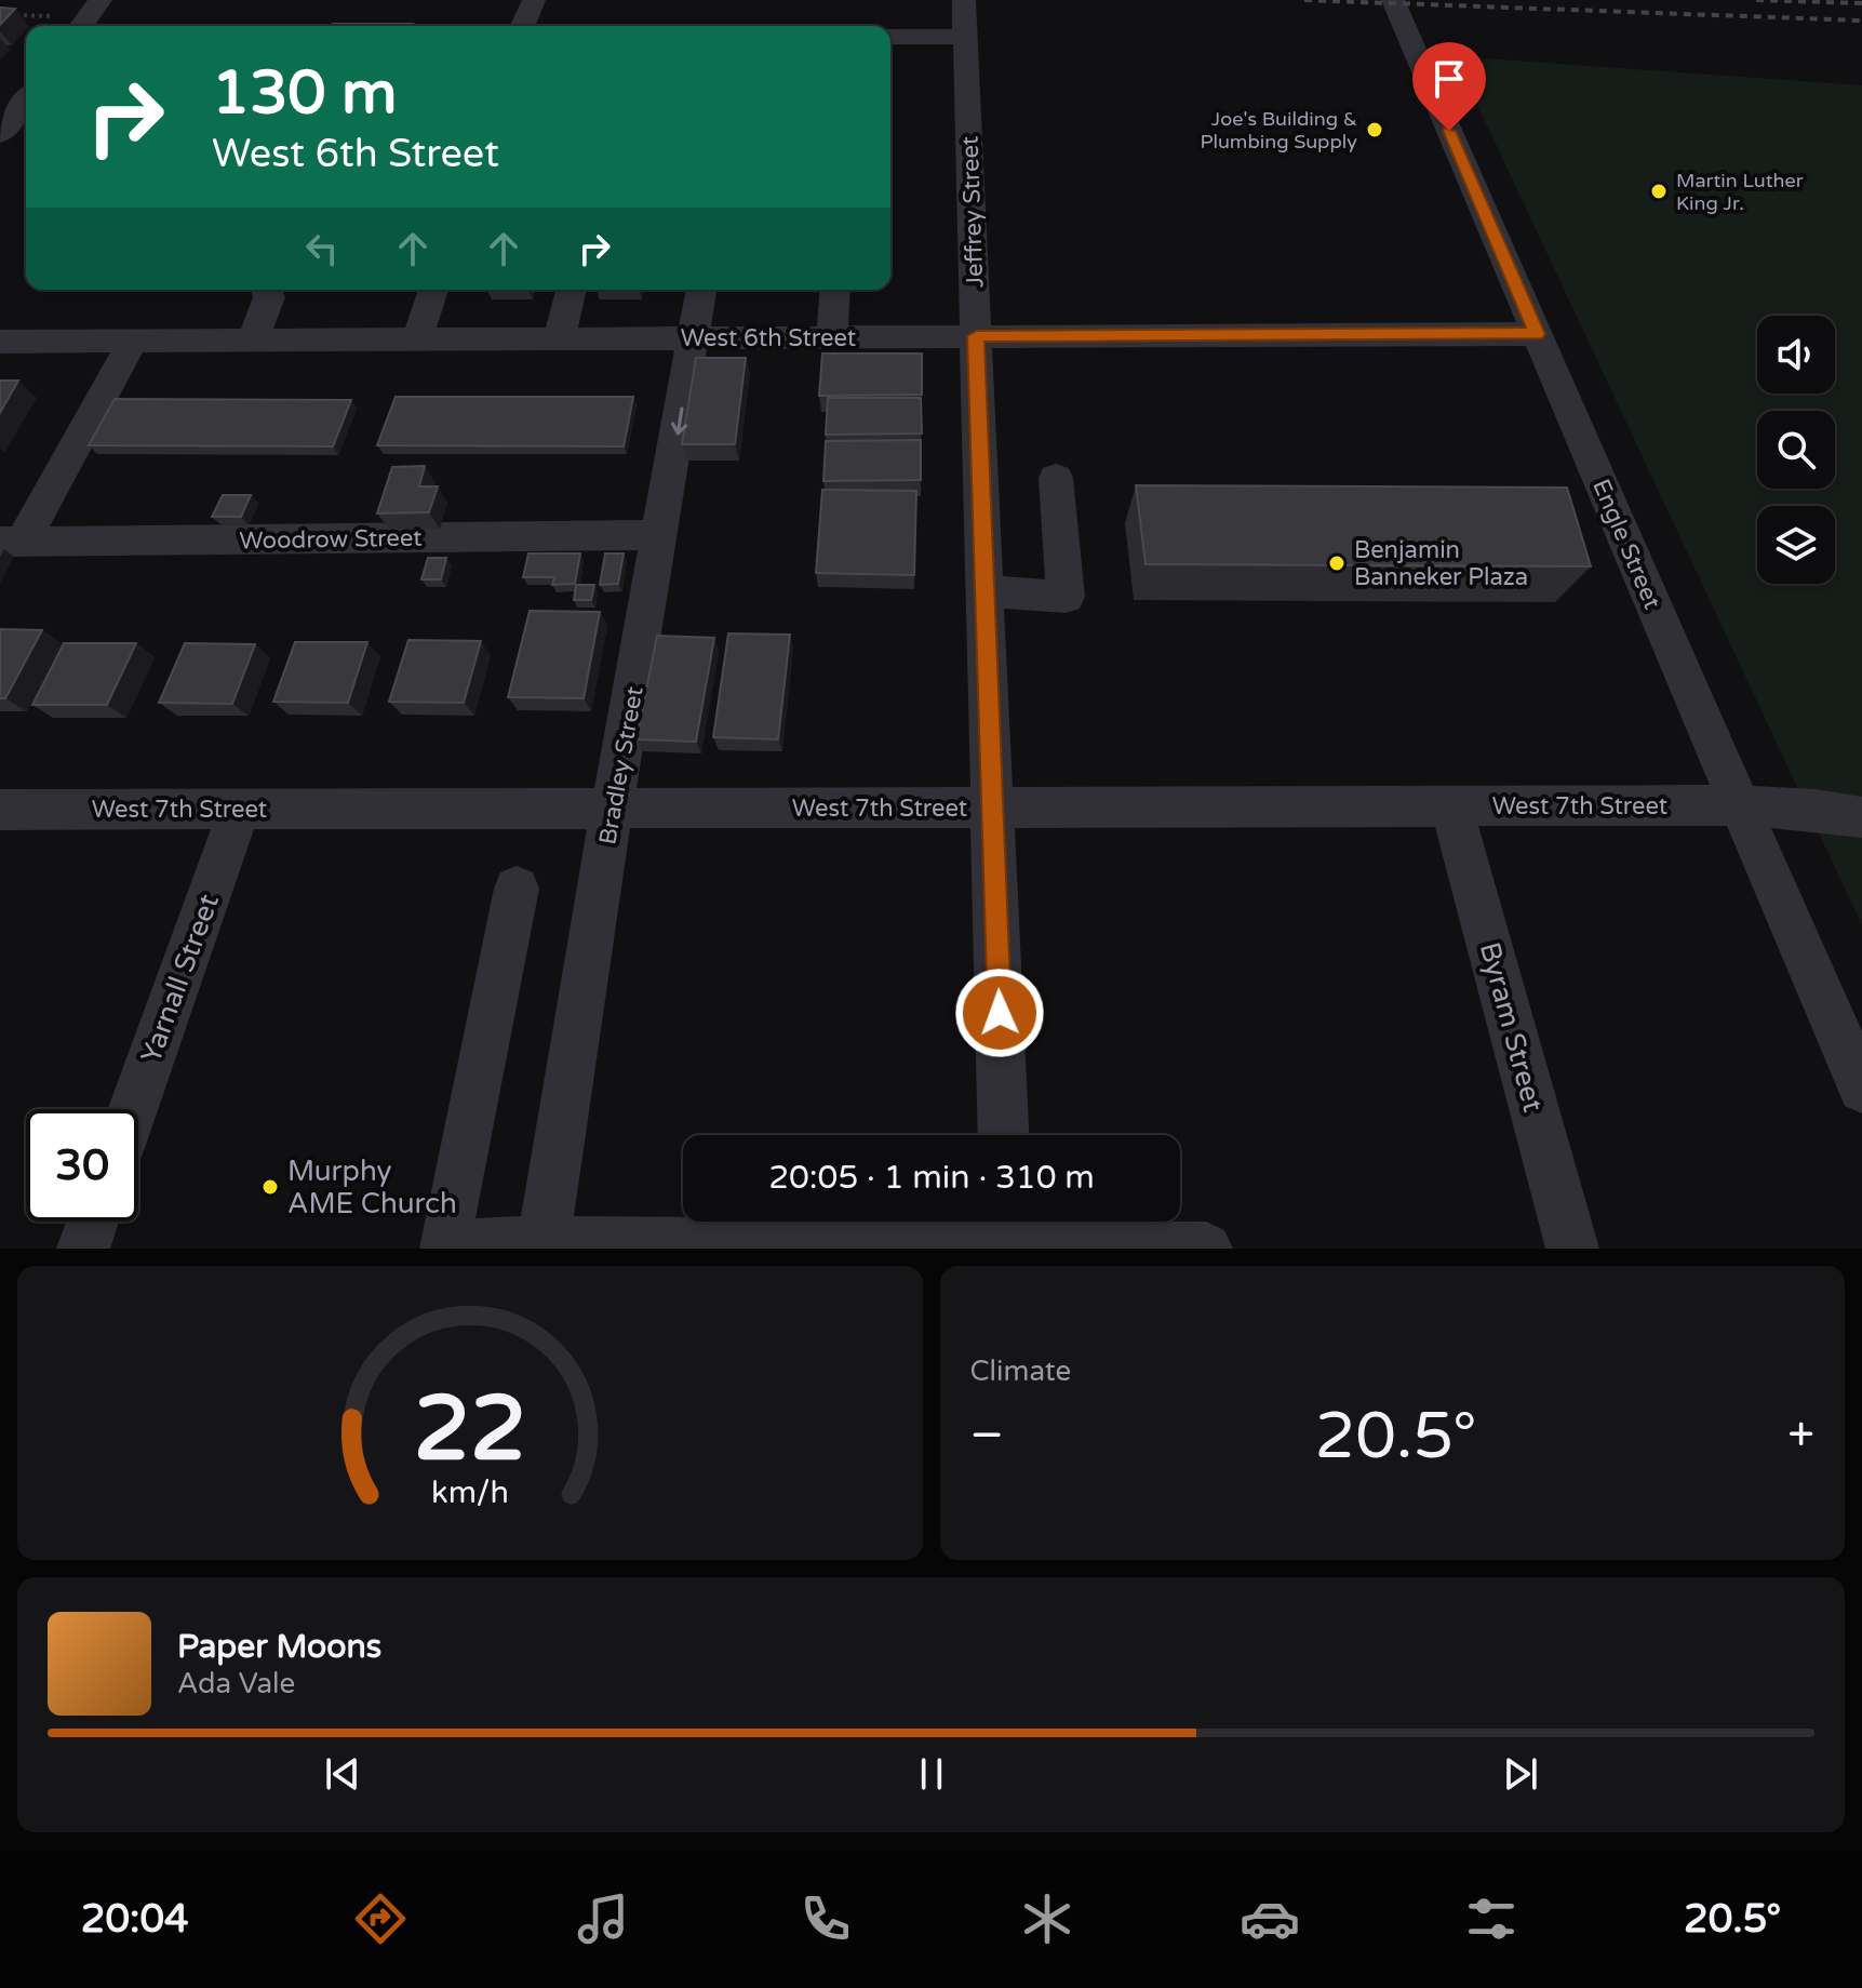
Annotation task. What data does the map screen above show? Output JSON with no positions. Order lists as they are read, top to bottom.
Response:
{
  "streets": {
    "street": [
      "Jeffrey Street",
      "West 6th Street",
      "Woodrow Street",
      "Engle Street",
      "Bradley Street",
      "West 7th Street",
      "Yarnall Street",
      "Byram Street"
    ]
  },
  "crossings": [
    ["Jeffrey Street", "West 6th Street"],
    ["Jeffrey Street", "West 7th Street"],
    ["West 6th Street", "Engle Street"],
    ["West 6th Street", "Bradley Street"],
    ["Woodrow Street", "Bradley Street"],
    ["Engle Street", "West 7th Street"],
    ["Bradley Street", "West 7th Street"],
    ["West 7th Street", "Yarnall Street"],
    ["West 7th Street", "Byram Street"]
  ],
  "places": [
    "Joe's Building & Plumbing Supply",
    "Martin Luther King Jr.",
    "Benjamin Banneker Plaza",
    "Murphy AME Church"
  ],
  "page": {
    "turn": ["130 m", "West 6th Street"],
    "limit": "30",
    "trip": "20:05 · 1 min · 310 m",
    "tile": "Climate",
    "heat": ["−", "20.5°", "+"],
    "song": ["Paper Moons", "Ada Vale"],
    "tabs": ["20:04", "20.5°"],
    "gauge": ["22", "km/h"]
  }
}
